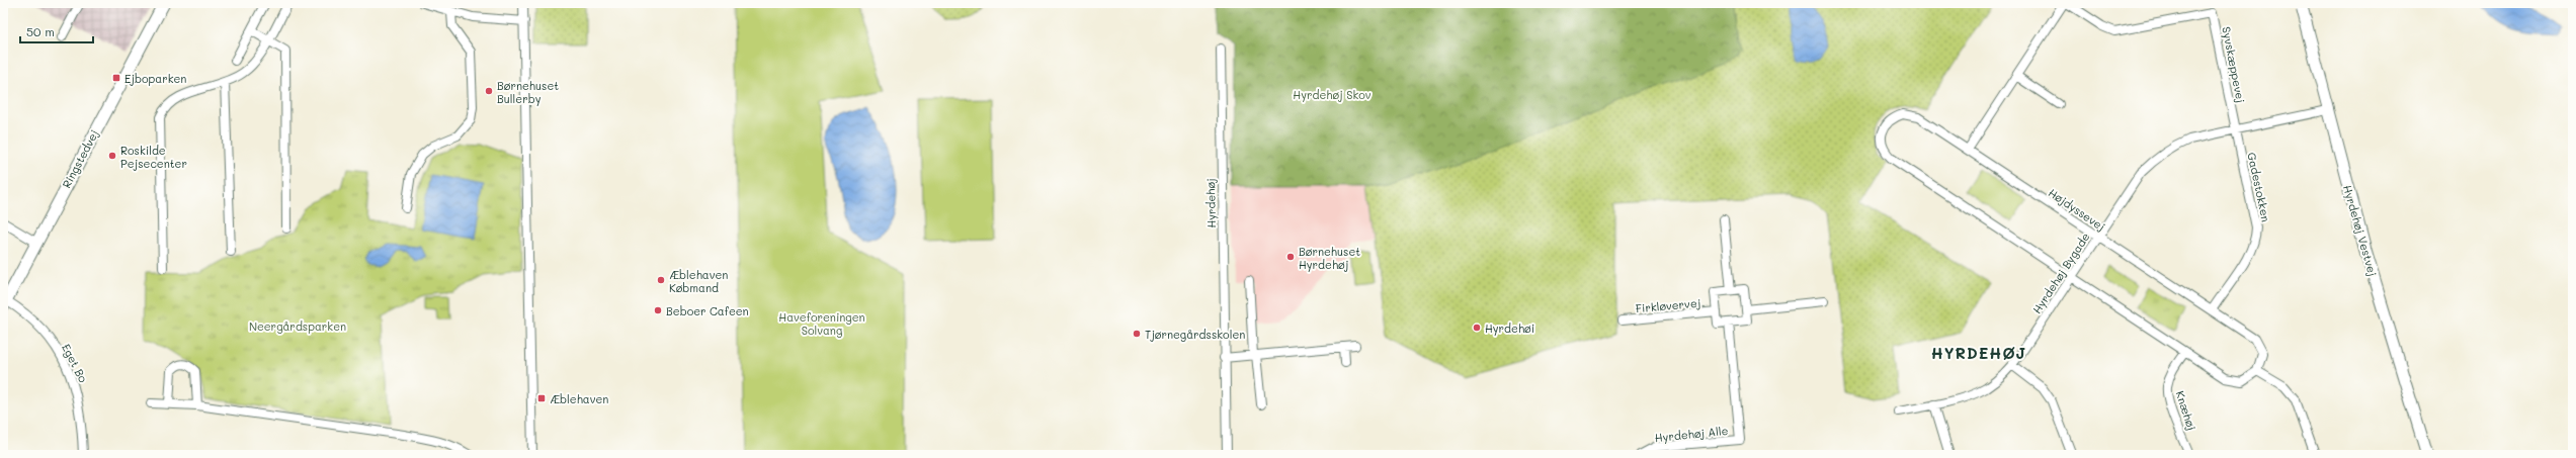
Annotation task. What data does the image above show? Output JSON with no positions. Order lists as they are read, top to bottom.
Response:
{
  "streets": {
    "street": [
      "Syvskæppevej",
      "Ringstedvej",
      "Gadestokken",
      "Hyrdehøj",
      "Højdyssevej",
      "Hyrdehøj Vestvej",
      "Hyrdehøj Bygade",
      "Firkløvervej",
      "Eget Bo",
      "Knæhøj",
      "Hyrdehøj Alle"
    ]
  },
  "crossings": [
    ["Syvskæppevej", "Gadestokken"],
    ["Syvskæppevej", "Hyrdehøj Bygade"],
    ["Ringstedvej", "Eget Bo"],
    ["Gadestokken", "Højdyssevej"],
    ["Gadestokken", "Hyrdehøj Bygade"],
    ["Højdyssevej", "Hyrdehøj Bygade"],
    ["Højdyssevej", "Knæhøj"],
    ["Hyrdehøj Vestvej", "Hyrdehøj Bygade"],
    ["Firkløvervej", "Hyrdehøj Alle"]
  ],
  "districts": ["HYRDEHØJ"],
  "parks": ["Hyrdehøj Skov", "Haveforeningen Solvang", "Neergårdsparken"],
  "places": {
    "transit": ["Ejboparken", "Æblehaven"],
    "other": [
      "Børnehuset Bullerby",
      "Roskilde Pejsecenter",
      "Børnehuset Hyrdehøj",
      "Æblehaven Købmand",
      "Beboer Cafeen",
      "Hyrdehøi",
      "Tjørnegårdsskolen"
    ]
  },
  "scale_bar": "50 m"
}
